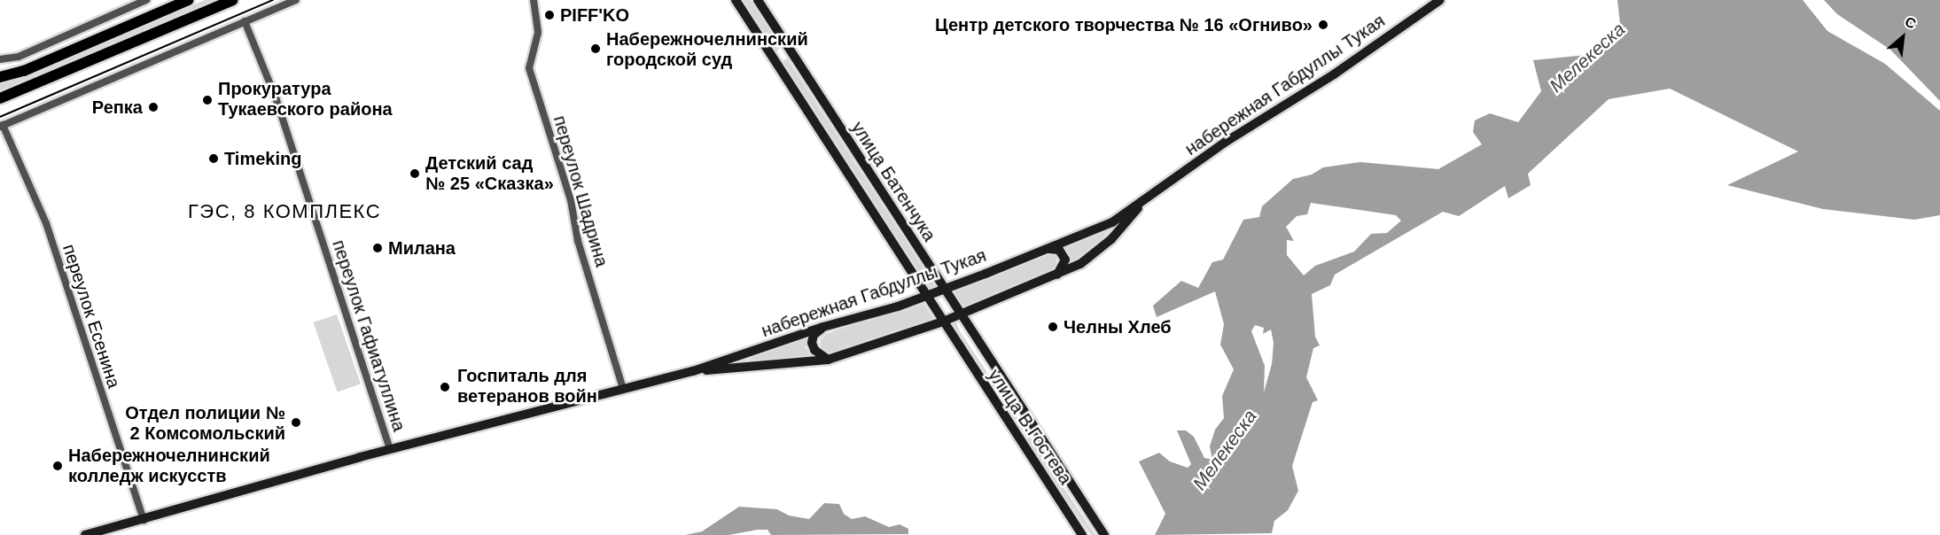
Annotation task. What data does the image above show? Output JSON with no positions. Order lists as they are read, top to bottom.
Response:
{
  "streets": {
    "main road": ["набережная Габдуллы Тукая", "улица Батенчука", "улица В.Гостева"],
    "street": ["переулок Шадрина", "переулок Есенина", "переулок Гафиатуллина"]
  },
  "crossings": [
    ["набережная Габдуллы Тукая", "улица Батенчука"],
    ["набережная Габдуллы Тукая", "переулок Шадрина"],
    ["набережная Габдуллы Тукая", "переулок Есенина"],
    ["набережная Габдуллы Тукая", "переулок Гафиатуллина"],
    ["улица Батенчука", "улица В.Гостева"]
  ],
  "districts": ["ГЭС, 8 КОМПЛЕКС"],
  "water": ["Мелекеска"],
  "places": [
    "PIFF'KO",
    "Центр детского творчества № 16 «Огниво»",
    "Набережночелнинский городской суд",
    "Прокуратура Тукаевского района",
    "Репка",
    "Timeking",
    "Детский сад № 25 «Сказка»",
    "Милана",
    "Челны Хлеб",
    "Госпиталь для ветеранов войн",
    "Отдел полиции № 2 Комсомольский",
    "Набережночелнинский колледж искусств"
  ],
  "north": "top right"
}
